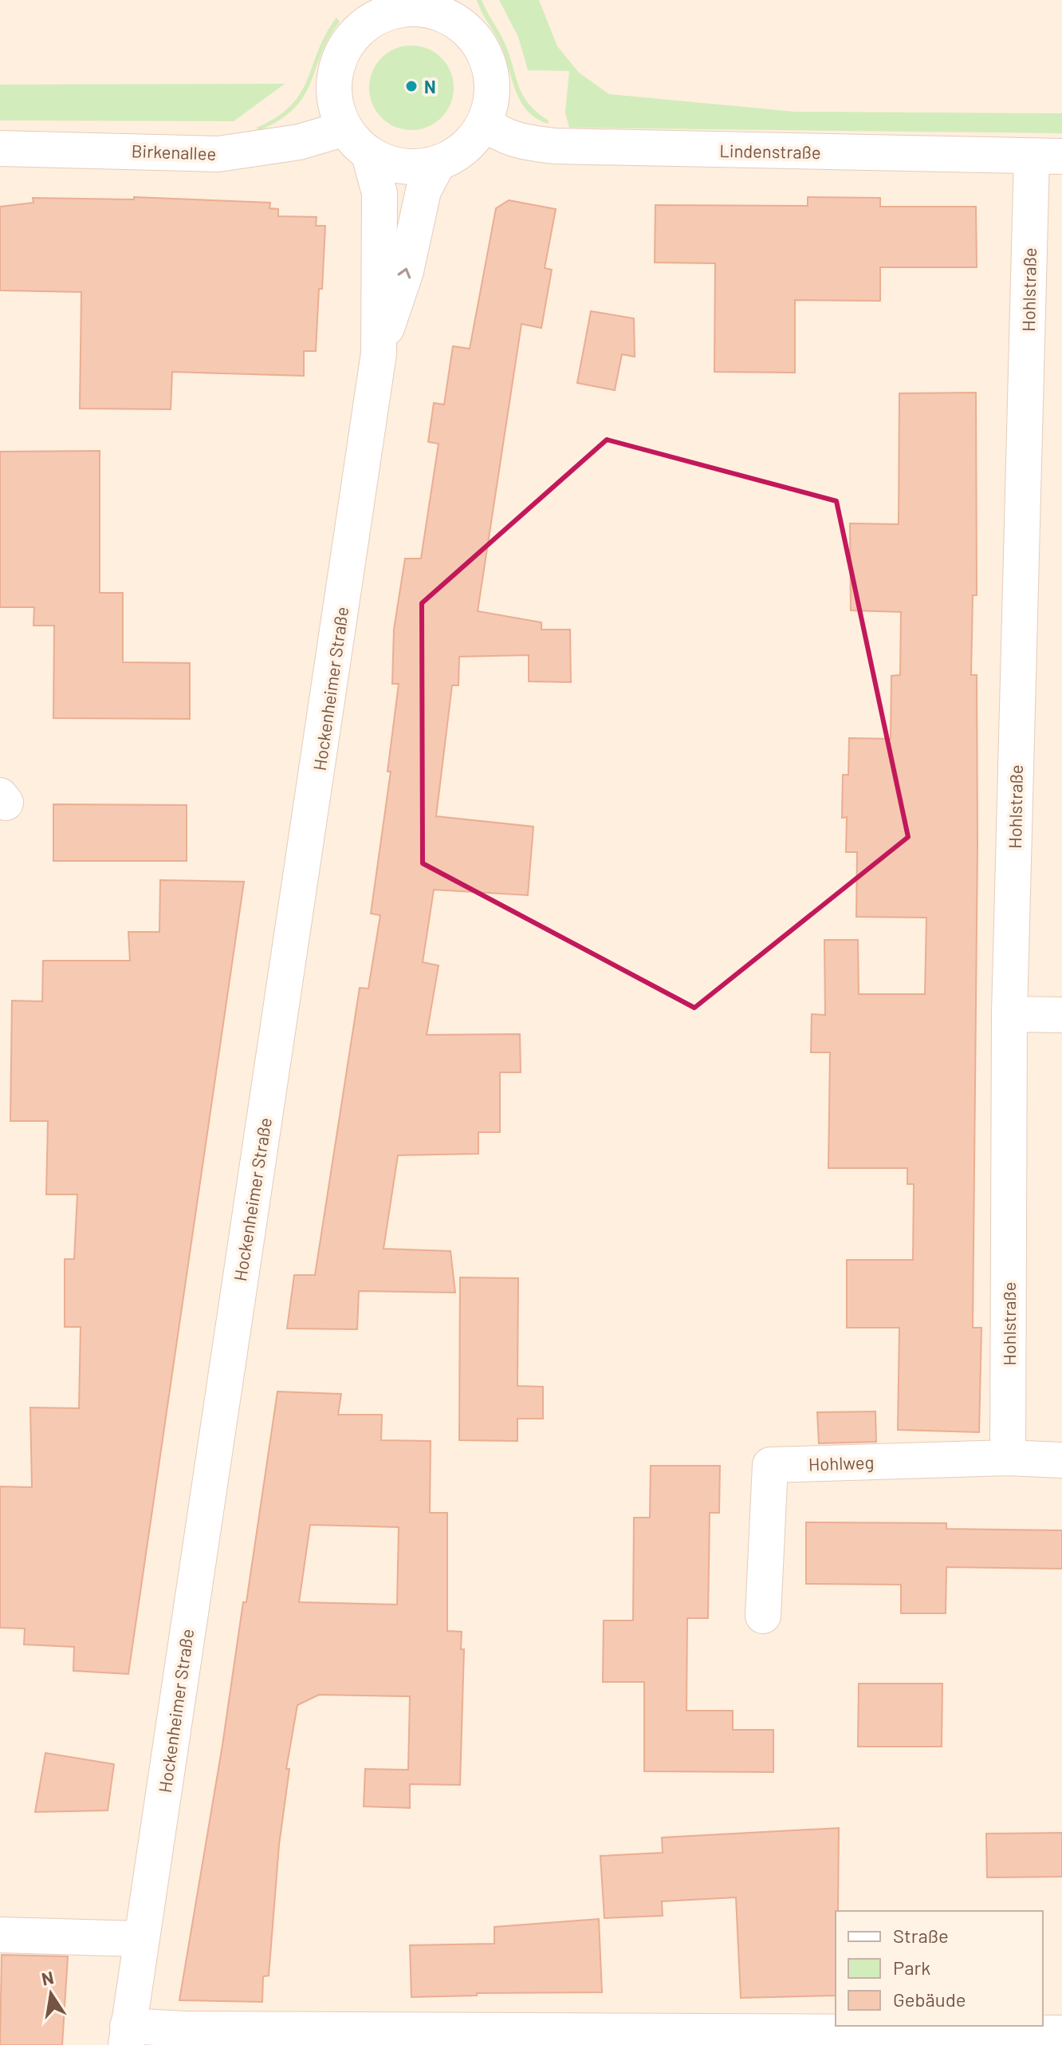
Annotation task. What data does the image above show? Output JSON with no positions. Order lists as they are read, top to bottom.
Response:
{
  "streets": {
    "street": [
      "Lindenstraße",
      "Birkenallee",
      "Hohlstraße",
      "Hockenheimer Straße",
      "Hohlweg"
    ]
  },
  "crossings": [
    ["Lindenstraße", "Birkenallee"],
    ["Lindenstraße", "Hohlstraße"],
    ["Lindenstraße", "Hockenheimer Straße"],
    ["Birkenallee", "Hockenheimer Straße"],
    ["Hohlstraße", "Hohlweg"]
  ],
  "places": ["N"],
  "legend": ["Straße", "Park", "Gebäude"],
  "north": "top"
}
